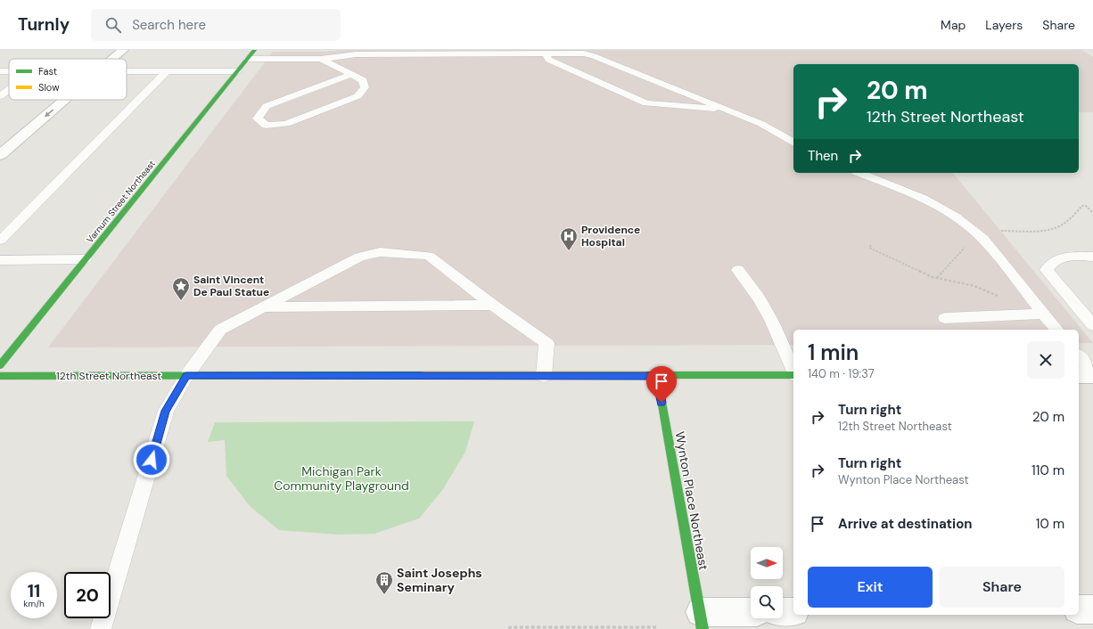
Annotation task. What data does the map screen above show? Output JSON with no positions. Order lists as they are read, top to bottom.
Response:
{
  "streets": {
    "street": ["Varnum Street Northeast", "12th Street Northeast", "Wynton Place Northeast"]
  },
  "crossings": [
    ["12th Street Northeast", "Wynton Place Northeast"]
  ],
  "parks": ["Michigan Park Community Playground"],
  "places": {
    "hospital": ["Providence Hospital"],
    "place": ["Saint Vincent De Paul Statue"],
    "building": ["Saint Josephs Seminary"]
  },
  "legend": ["Fast", "Slow"],
  "north": "right",
  "page": {
    "header": "Turnly",
    "search": "Search here",
    "nav": ["Map", "Layers", "Share"],
    "turn": ["20 m", "12th Street Northeast"],
    "then": "Then",
    "heading": ["1 min", "140 m · 19:37"],
    "list": [
      {
        "name": "Turn right",
        "note": "12th Street Northeast",
        "value": "20 m"
      },
      {
        "name": "Turn right",
        "note": "Wynton Place Northeast",
        "value": "110 m"
      },
      {
        "name": "Arrive at destination",
        "value": "10 m"
      }
    ],
    "buttons": ["Exit", "Share"],
    "speed": "11 km/h",
    "limit": "20"
  }
}
